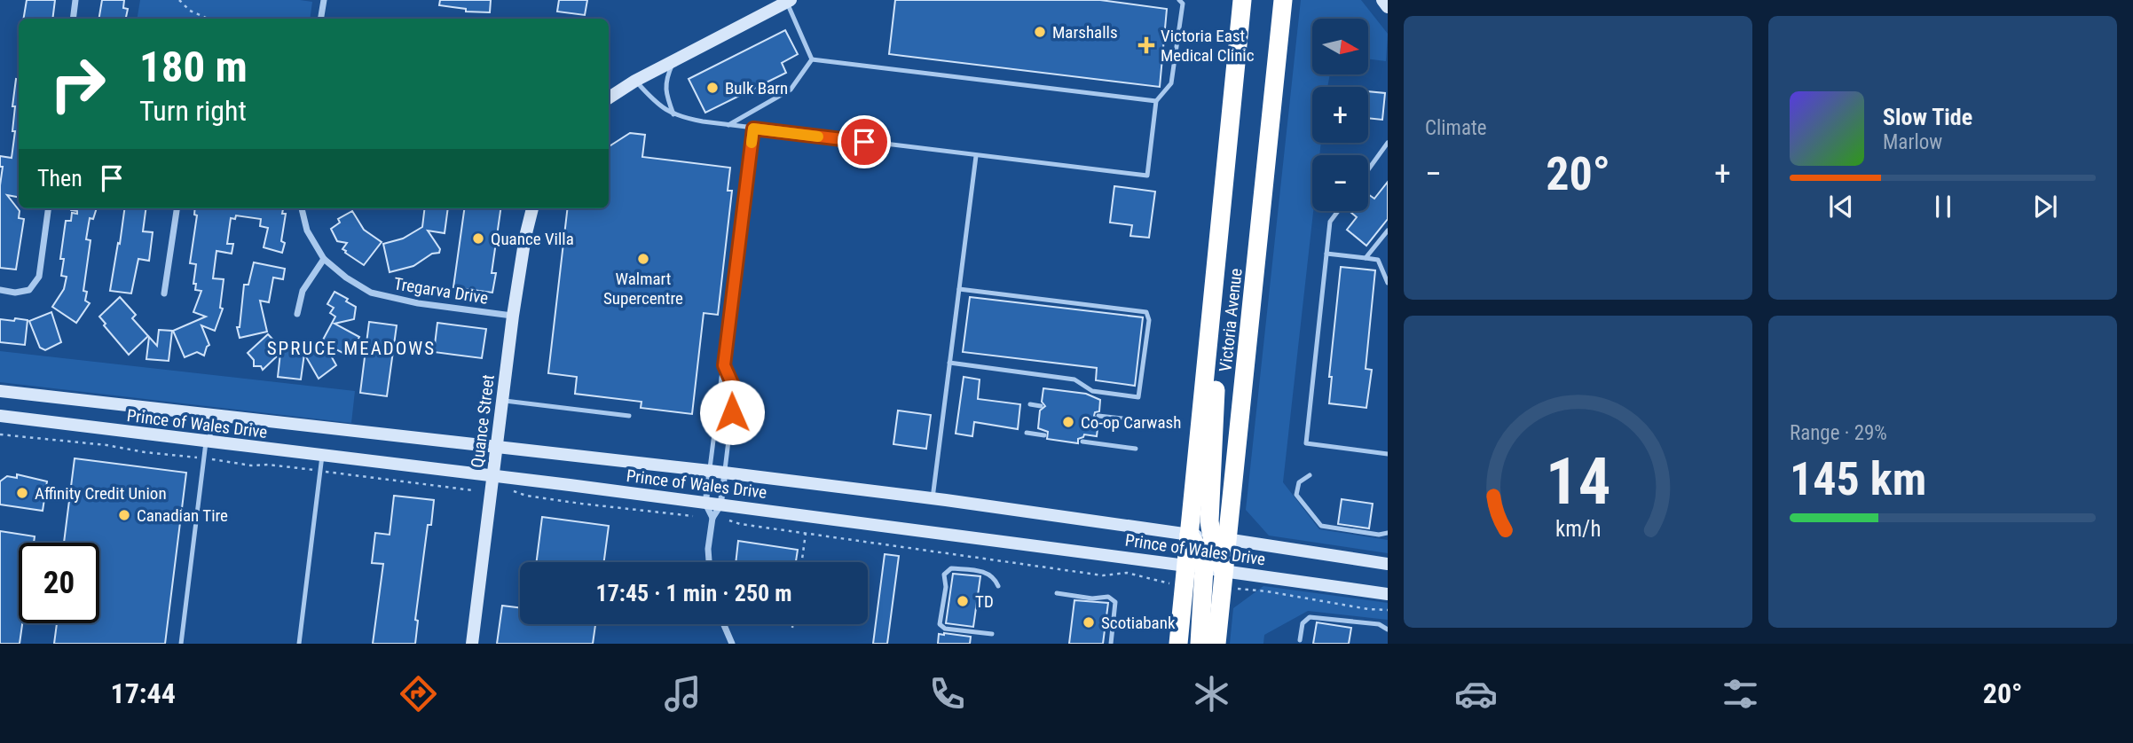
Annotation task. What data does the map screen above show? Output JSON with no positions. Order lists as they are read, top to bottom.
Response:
{
  "streets": {
    "highway": ["Victoria Avenue"],
    "main road": ["Quance Street", "Prince of Wales Drive"],
    "street": ["Tregarva Drive"]
  },
  "crossings": [
    ["Tregarva Drive", "Quance Street"],
    ["Victoria Avenue", "Prince of Wales Drive"],
    ["Quance Street", "Prince of Wales Drive"]
  ],
  "districts": ["SPRUCE MEADOWS"],
  "places": {
    "other": [
      "Marshalls",
      "Bulk Barn",
      "Quance Villa",
      "Walmart Supercentre",
      "Co-op Carwash",
      "Affinity Credit Union",
      "Canadian Tire",
      "TD",
      "Scotiabank"
    ],
    "health": ["Victoria East Medical Clinic"]
  },
  "north": "right",
  "page": {
    "tile": [
      "Climate",
      ["Range · 29%", "145 km"]
    ],
    "map_buttons": ["+", "−"],
    "turn": ["180 m", "Turn right"],
    "song": ["Slow Tide", "Marlow"],
    "then": "Then",
    "heat": ["−", "20°", "+"],
    "limit": "20",
    "trip": "17:45 · 1 min · 250 m",
    "tabs": ["17:44", "20°"],
    "gauge": ["14", "km/h"]
  }
}
